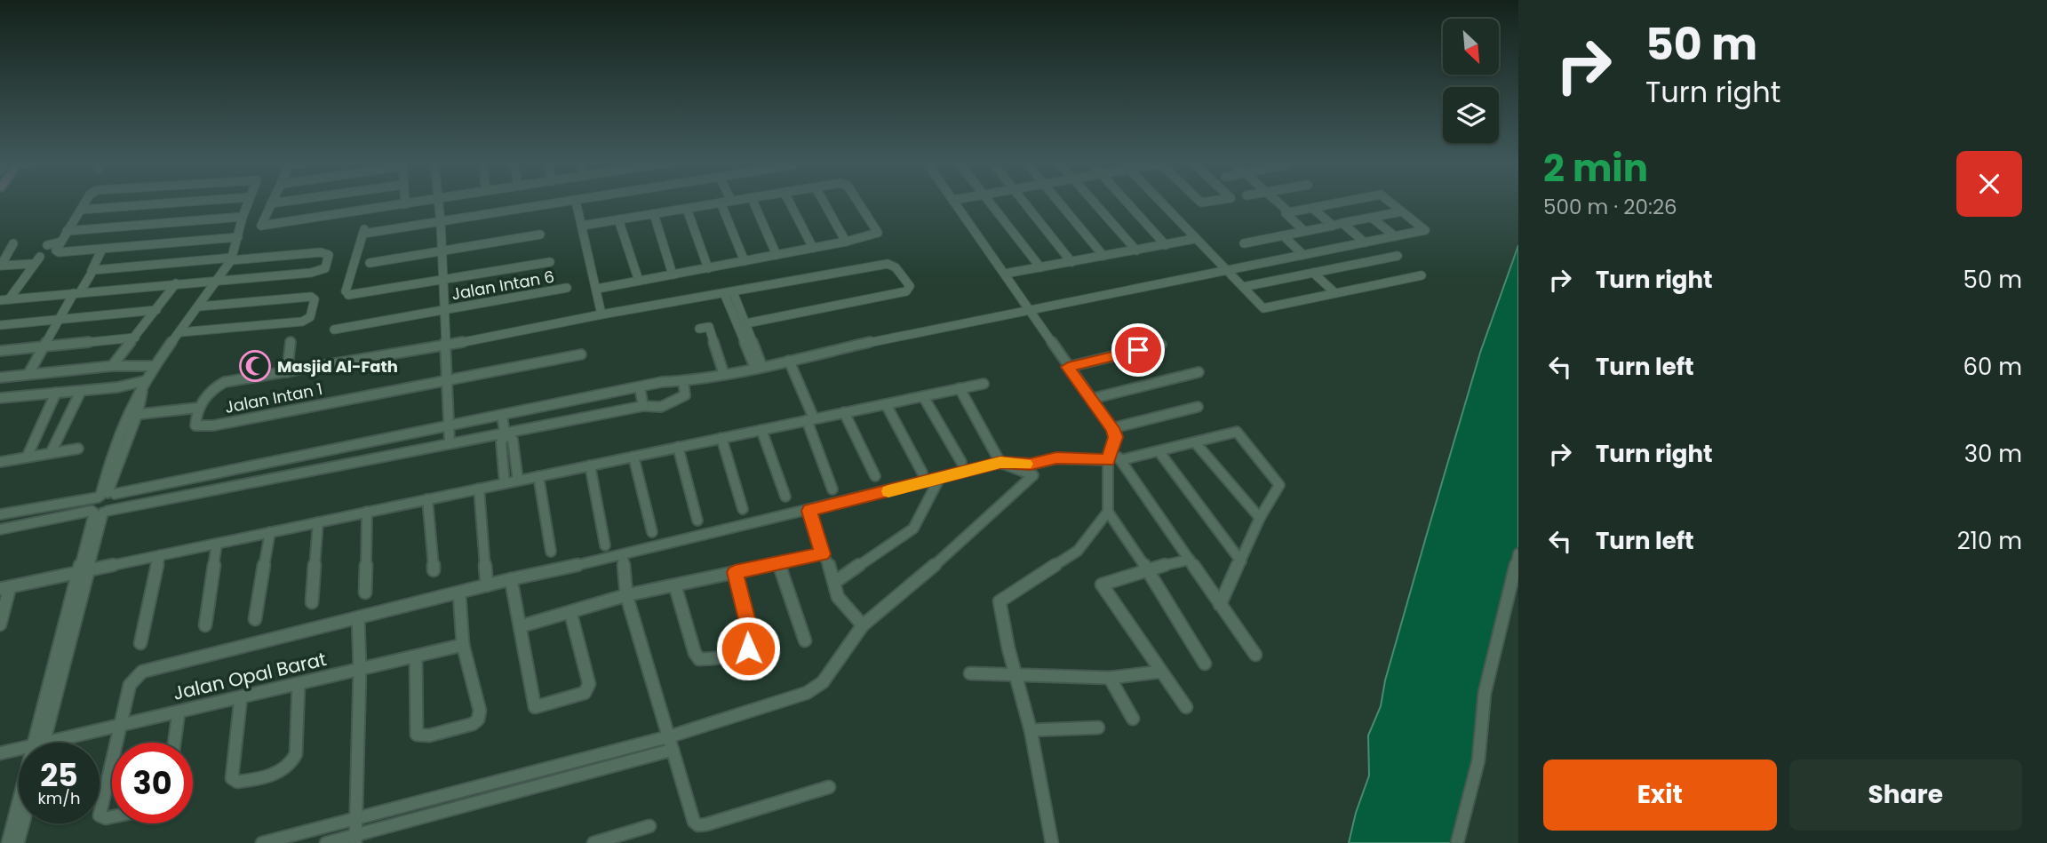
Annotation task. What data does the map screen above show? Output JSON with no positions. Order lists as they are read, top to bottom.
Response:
{
  "streets": {
    "street": ["Jalan Intan 6", "Jalan Intan 1", "Jalan Opal Barat"]
  },
  "places": {
    "mosque": ["Masjid Al-Fath"]
  },
  "north": "bottom right",
  "page": {
    "turn": ["50 m", "Turn right"],
    "heading": ["2 min", "500 m · 20:26"],
    "list": [
      {
        "name": "Turn right",
        "value": "50 m"
      },
      {
        "name": "Turn left",
        "value": "60 m"
      },
      {
        "name": "Turn right",
        "value": "30 m"
      },
      {
        "name": "Turn left",
        "value": "210 m"
      }
    ],
    "speed": "25 km/h",
    "limit": "30",
    "buttons": ["Exit", "Share"]
  }
}
